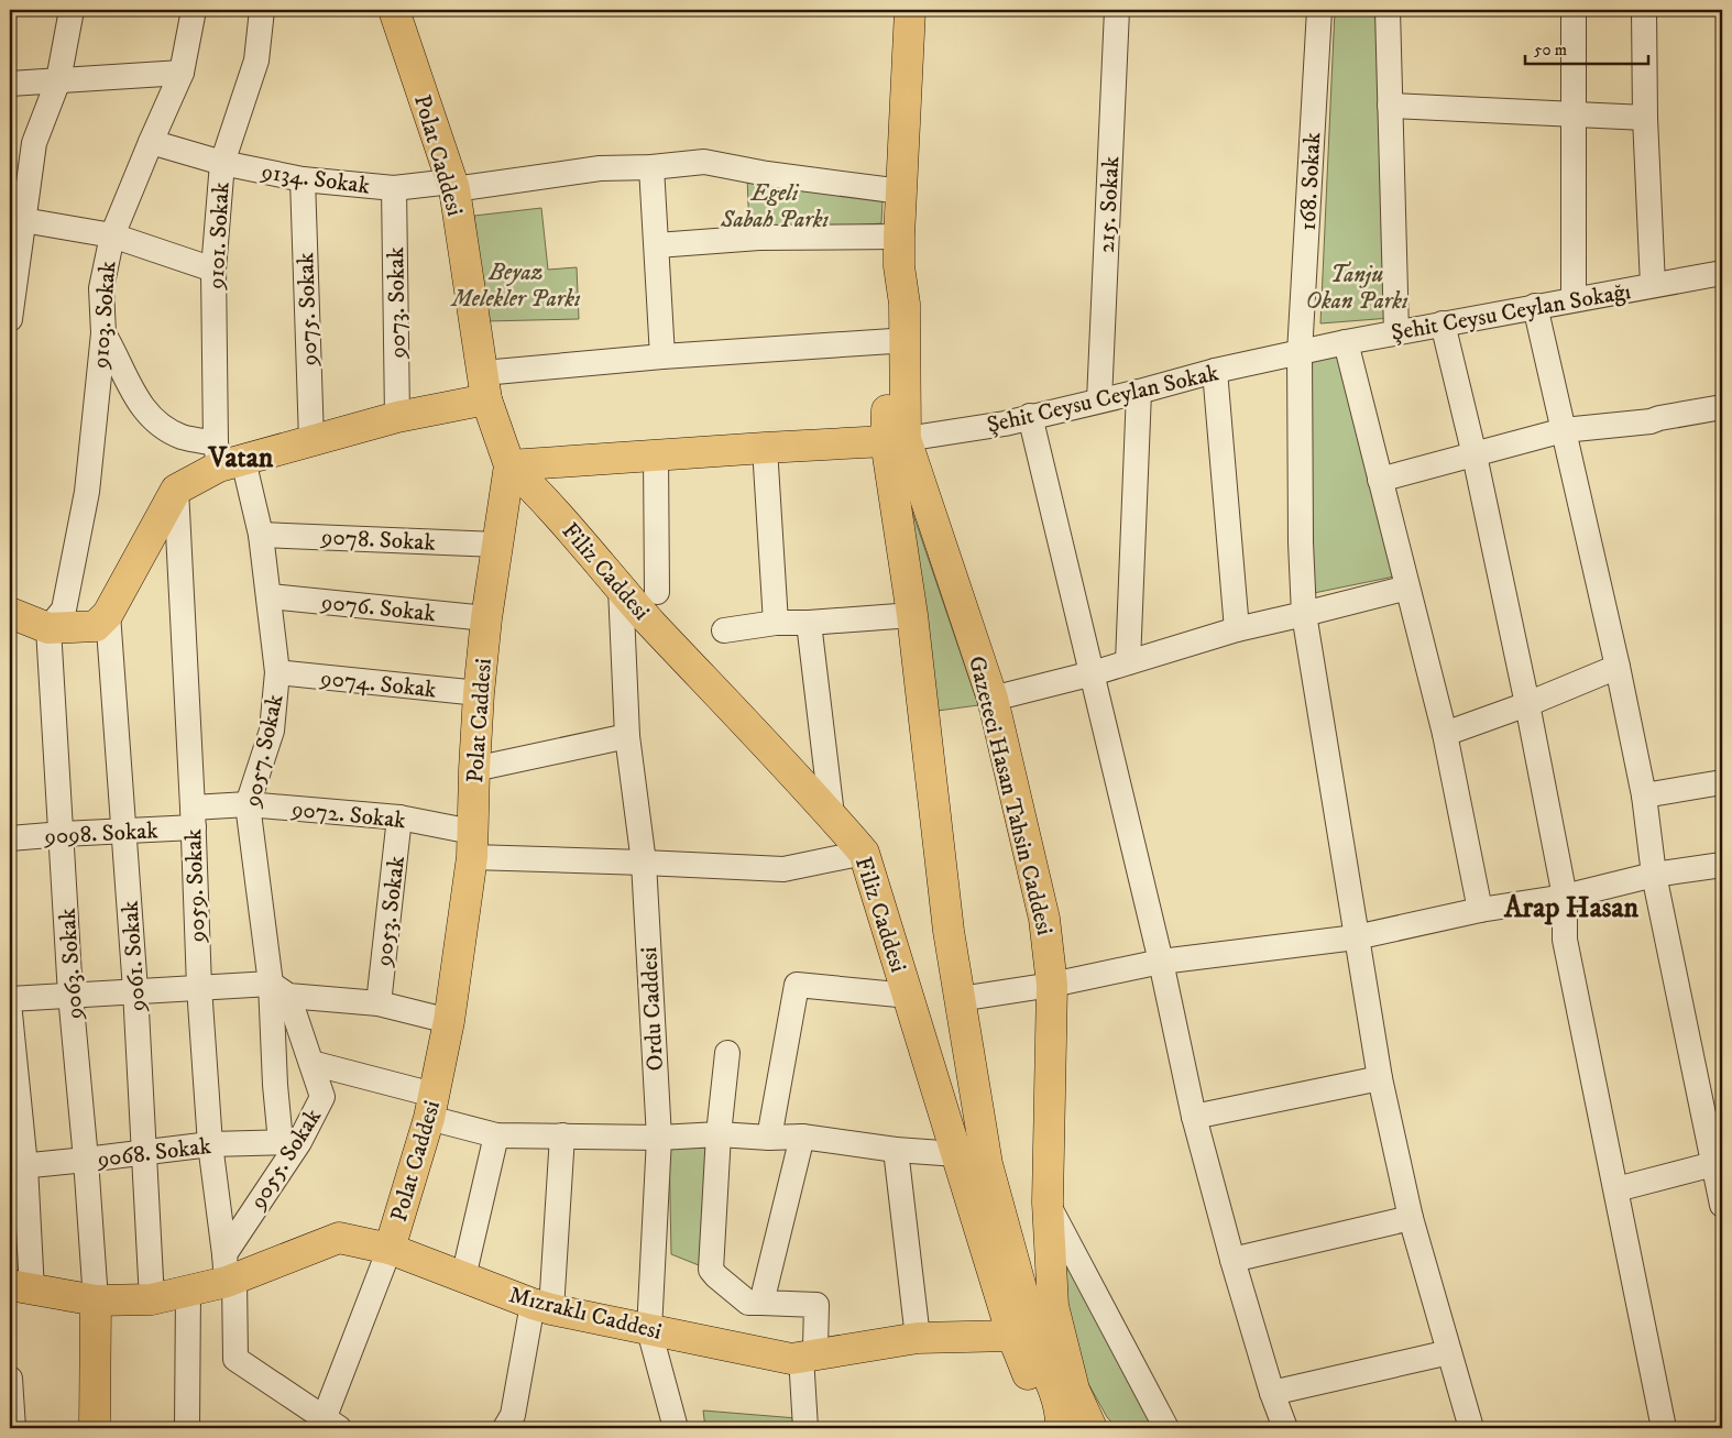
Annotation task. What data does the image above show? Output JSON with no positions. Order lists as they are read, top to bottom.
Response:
{
  "streets": {
    "main road": [
      "Polat Caddesi",
      "Filiz Caddesi",
      "Gazeteci Hasan Tahsin Caddesi",
      "Mızraklı Caddesi"
    ],
    "street": [
      "9134. Sokak",
      "168. Sokak",
      "215. Sokak",
      "9101. Sokak",
      "9073. Sokak",
      "9075. Sokak",
      "Şehit Ceysu Ceylan Sokağı",
      "9103. Sokak",
      "Şehit Ceysu Ceylan Sokak",
      "9078. Sokak",
      "9076. Sokak",
      "9074. Sokak",
      "9057. Sokak",
      "9072. Sokak",
      "9098. Sokak",
      "9059. Sokak",
      "9053. Sokak",
      "9061. Sokak",
      "9063. Sokak",
      "Ordu Caddesi",
      "9068. Sokak",
      "9055. Sokak"
    ]
  },
  "crossings": [
    ["Polat Caddesi", "9134. Sokak"],
    ["Polat Caddesi", "9078. Sokak"],
    ["Polat Caddesi", "Filiz Caddesi"],
    ["Polat Caddesi", "9076. Sokak"],
    ["Polat Caddesi", "9074. Sokak"],
    ["Polat Caddesi", "9072. Sokak"],
    ["Polat Caddesi", "9059. Sokak"],
    ["Polat Caddesi", "Mızraklı Caddesi"],
    ["9134. Sokak", "9101. Sokak"],
    ["9134. Sokak", "9073. Sokak"],
    ["9134. Sokak", "9075. Sokak"],
    ["9134. Sokak", "9103. Sokak"],
    ["9134. Sokak", "Gazeteci Hasan Tahsin Caddesi"],
    ["168. Sokak", "Şehit Ceysu Ceylan Sokağı"],
    ["168. Sokak", "Şehit Ceysu Ceylan Sokak"],
    ["215. Sokak", "Şehit Ceysu Ceylan Sokak"],
    ["9101. Sokak", "9057. Sokak"],
    ["Şehit Ceysu Ceylan Sokağı", "Şehit Ceysu Ceylan Sokak"],
    ["9103. Sokak", "9063. Sokak"],
    ["Şehit Ceysu Ceylan Sokak", "Gazeteci Hasan Tahsin Caddesi"],
    ["9078. Sokak", "9057. Sokak"],
    ["Filiz Caddesi", "Gazeteci Hasan Tahsin Caddesi"],
    ["Filiz Caddesi", "9072. Sokak"],
    ["Filiz Caddesi", "Ordu Caddesi"],
    ["Filiz Caddesi", "Mızraklı Caddesi"],
    ["9076. Sokak", "9057. Sokak"],
    ["9074. Sokak", "9057. Sokak"],
    ["9057. Sokak", "9072. Sokak"],
    ["9057. Sokak", "9068. Sokak"],
    ["9057. Sokak", "9055. Sokak"],
    ["9072. Sokak", "9098. Sokak"],
    ["9072. Sokak", "9059. Sokak"],
    ["9072. Sokak", "9053. Sokak"],
    ["9072. Sokak", "Ordu Caddesi"],
    ["9098. Sokak", "9059. Sokak"],
    ["9098. Sokak", "9061. Sokak"],
    ["9098. Sokak", "9063. Sokak"],
    ["9059. Sokak", "9068. Sokak"],
    ["9059. Sokak", "9055. Sokak"],
    ["9059. Sokak", "Mızraklı Caddesi"],
    ["9061. Sokak", "9068. Sokak"],
    ["9061. Sokak", "Mızraklı Caddesi"],
    ["9063. Sokak", "9068. Sokak"],
    ["9063. Sokak", "Mızraklı Caddesi"],
    ["Ordu Caddesi", "Mızraklı Caddesi"],
    ["9068. Sokak", "9055. Sokak"],
    ["9055. Sokak", "Mızraklı Caddesi"]
  ],
  "districts": ["Vatan", "Arap Hasan"],
  "parks": ["Egeli Sabah Parkı", "Beyaz Melekler Parkı", "Tanju Okan Parkı"],
  "scale_bar": "50 m"
}
